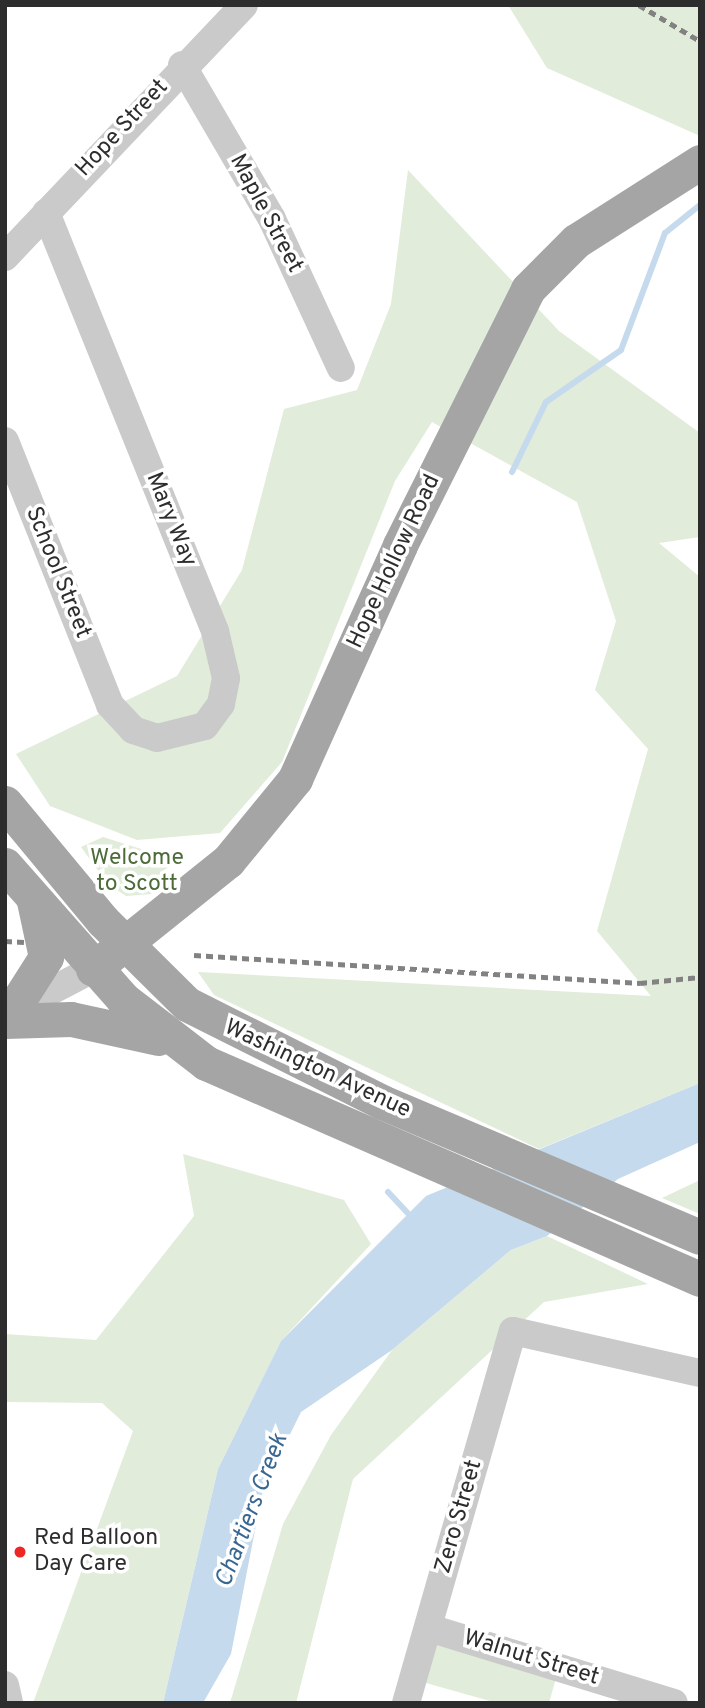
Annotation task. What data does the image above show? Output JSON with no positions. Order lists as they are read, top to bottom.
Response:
{
  "streets": {
    "main road": ["Hope Hollow Road", "Washington Avenue"],
    "street": [
      "Hope Street",
      "Maple Street",
      "Mary Way",
      "School Street",
      "Zero Street",
      "Walnut Street"
    ]
  },
  "crossings": [
    ["Hope Street", "Maple Street"],
    ["Hope Street", "Mary Way"],
    ["Mary Way", "School Street"],
    ["Hope Hollow Road", "Washington Avenue"],
    ["Zero Street", "Walnut Street"]
  ],
  "water": ["Chartiers Creek"],
  "parks": ["Welcome to Scott"],
  "places": ["Red Balloon Day Care"]
}
